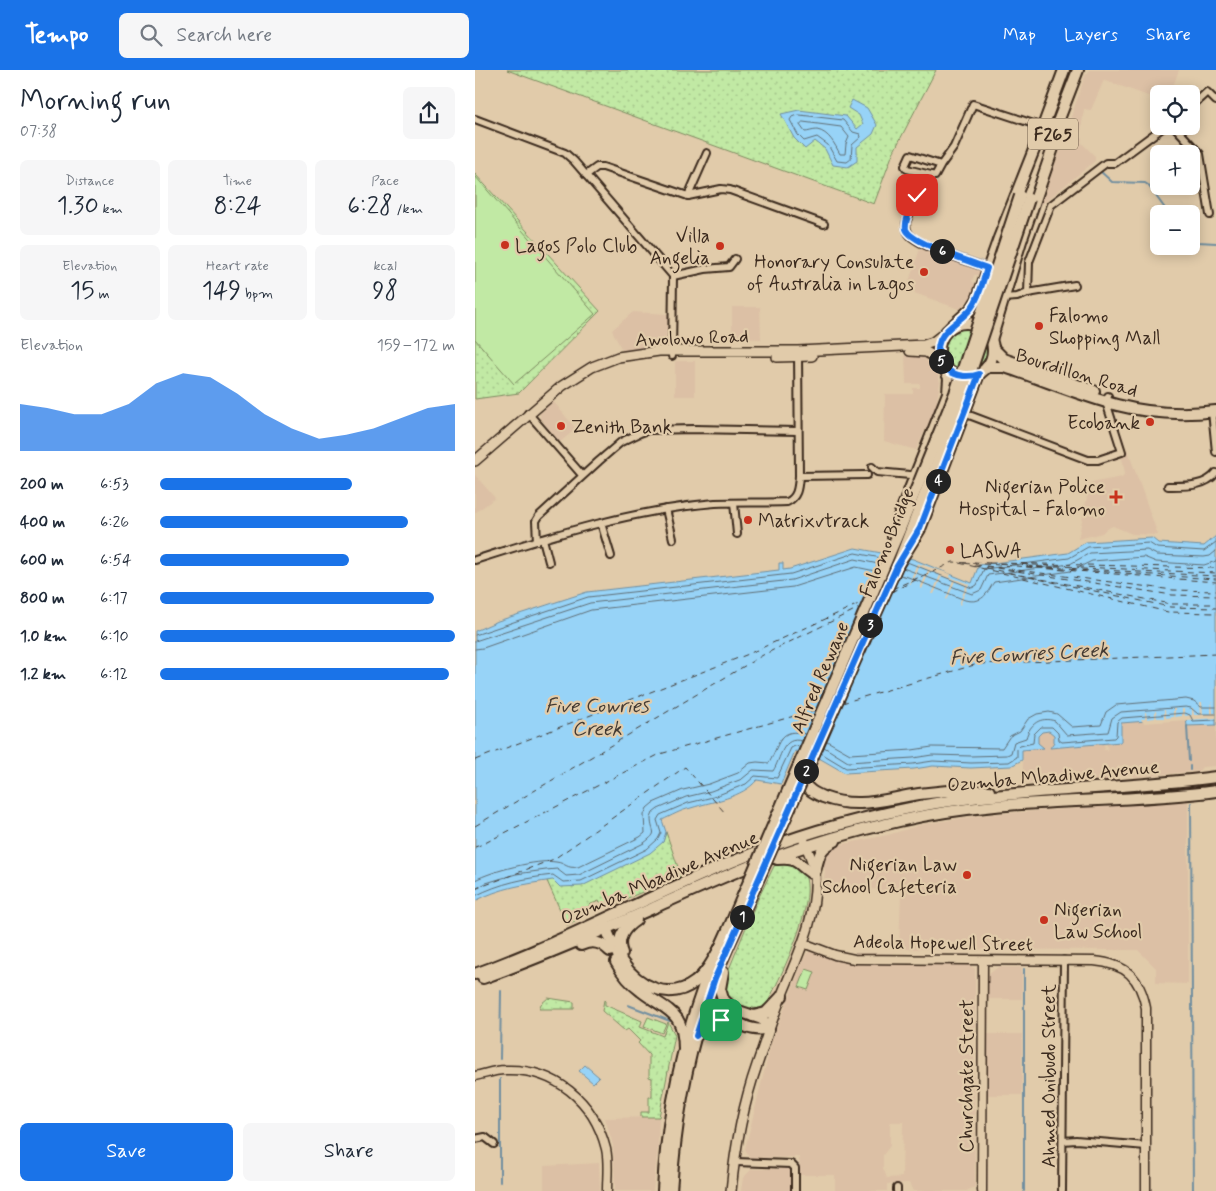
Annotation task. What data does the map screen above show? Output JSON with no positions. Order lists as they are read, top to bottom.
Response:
{
  "streets": {
    "main road": [
      "F265",
      "Awolowo Road",
      "Bourdillon Road",
      "Falomo Bridge",
      "Alfred Rewane",
      "Ozumba Mbadiwe Avenue"
    ],
    "street": ["Adeola Hopewell Street", "Churchgate Street", "Ahmed Onibudo Street"]
  },
  "crossings": [
    ["F265", "Falomo Bridge"],
    ["F265", "Alfred Rewane"],
    ["Awolowo Road", "Bourdillon Road"],
    ["Falomo Bridge", "Alfred Rewane"],
    ["Adeola Hopewell Street", "Churchgate Street"],
    ["Adeola Hopewell Street", "Ahmed Onibudo Street"]
  ],
  "water": ["Five Cowries Creek"],
  "places": {
    "other": [
      "Lagos Polo Club",
      "Villa Angelia",
      "Honorary Consulate of Australia in Lagos",
      "Falomo Shopping Mall",
      "Ecobank",
      "Zenith Bank",
      "Matrixvtrack",
      "LASWA",
      "Nigerian Law School Cafeteria",
      "Nigerian Law School"
    ],
    "health": ["Nigerian Police Hospital - Falomo"]
  },
  "page": {
    "header": "Tempo",
    "search": "Search here",
    "nav": ["Map", "Layers", "Share"],
    "heading": ["Morning run", "07:38"],
    "map_buttons": ["+", "−"],
    "stats": [
      ["Distance", "1.30 km"],
      ["Time", "8:24"],
      ["Pace", "6:28 /km"],
      ["Elevation", "15 m"],
      ["Heart rate", "149 bpm"],
      ["kcal", "98"]
    ],
    "pins": [
      "6",
      "5",
      "4",
      "3",
      "2",
      "1"
    ],
    "chart": ["Elevation", "159–172 m"],
    "list": [
      {
        "name": "200 m",
        "note": "6:53"
      },
      {
        "name": "400 m",
        "note": "6:26"
      },
      {
        "name": "600 m",
        "note": "6:54"
      },
      {
        "name": "800 m",
        "note": "6:17"
      },
      {
        "name": "1.0 km",
        "note": "6:10"
      },
      {
        "name": "1.2 km",
        "note": "6:12"
      }
    ],
    "buttons": ["Save", "Share"]
  }
}
